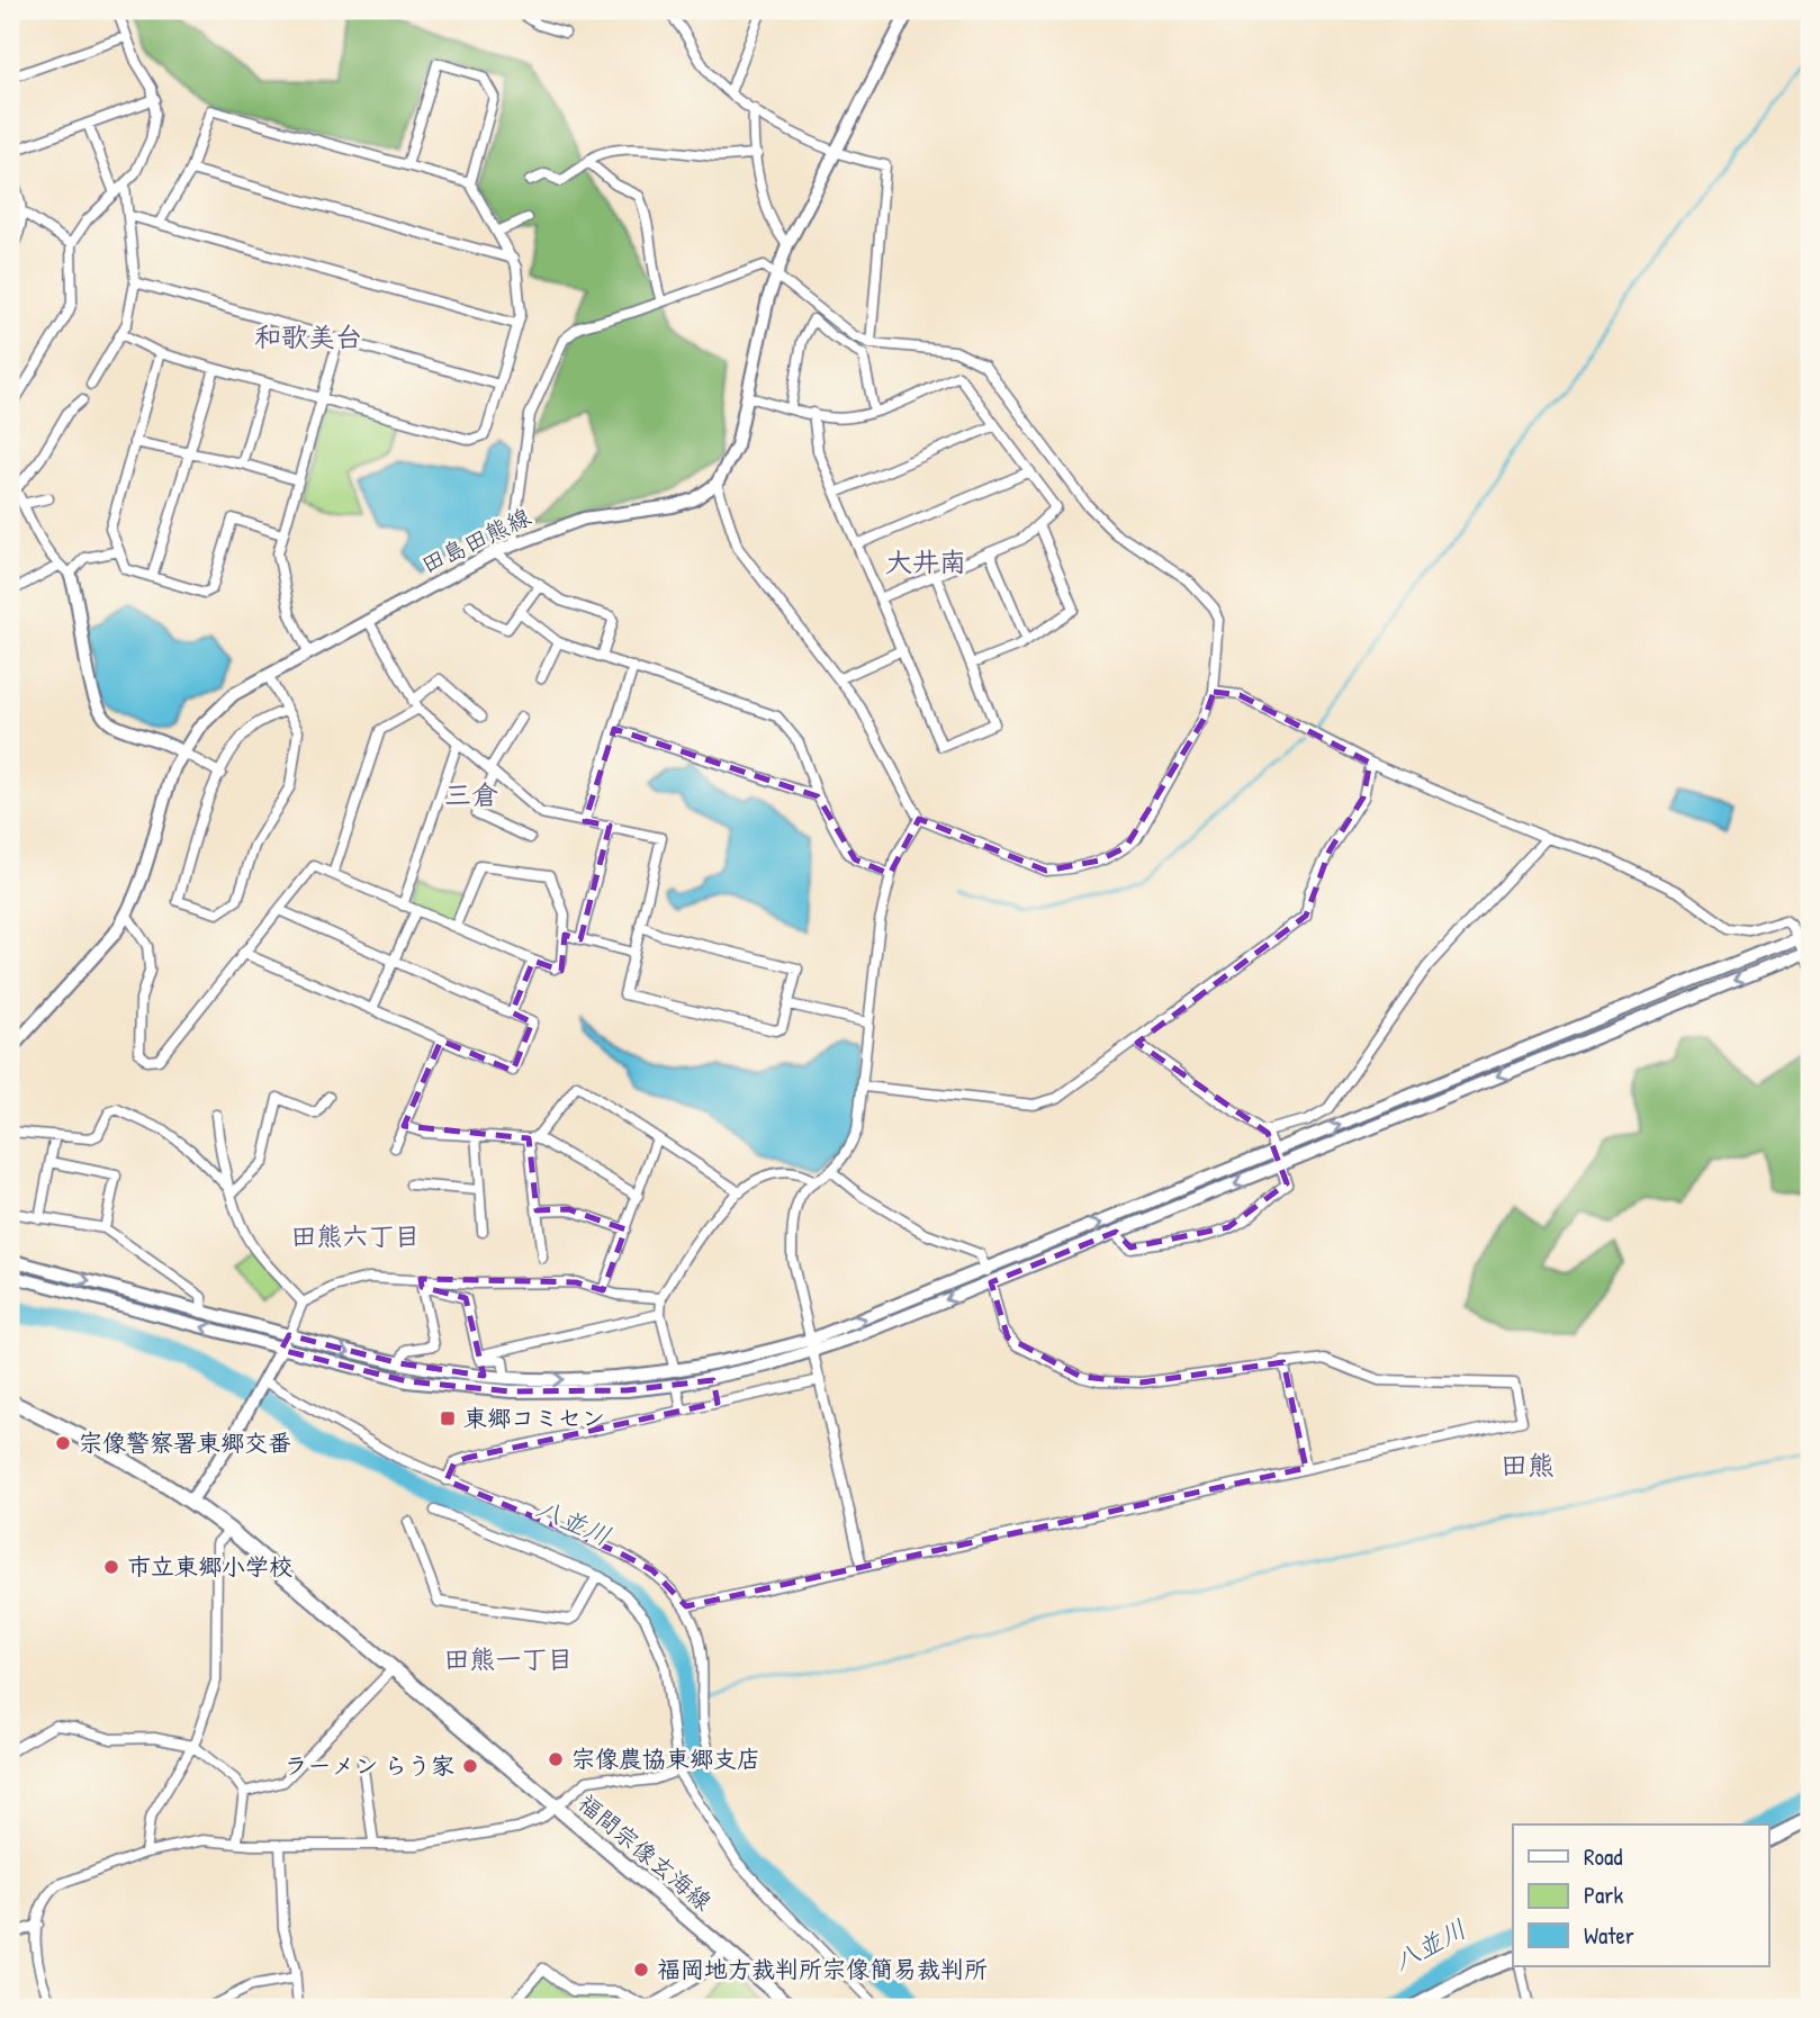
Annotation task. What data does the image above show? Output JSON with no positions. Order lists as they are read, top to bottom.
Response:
{
  "streets": {
    "main road": ["福間宗像玄海線"],
    "street": ["田島田熊線"]
  },
  "districts": [
    "和歌美台",
    "大井南",
    "三倉",
    "田熊六丁目",
    "田熊",
    "田熊一丁目"
  ],
  "water": ["八並川"],
  "places": {
    "transit": ["東郷コミセン"],
    "other": [
      "宗像警察署東郷交番",
      "市立東郷小学校",
      "宗像農協東郷支店",
      "ラーメン らう家",
      "福岡地方裁判所宗像簡易裁判所"
    ]
  },
  "legend": ["Road", "Park", "Water"]
}
